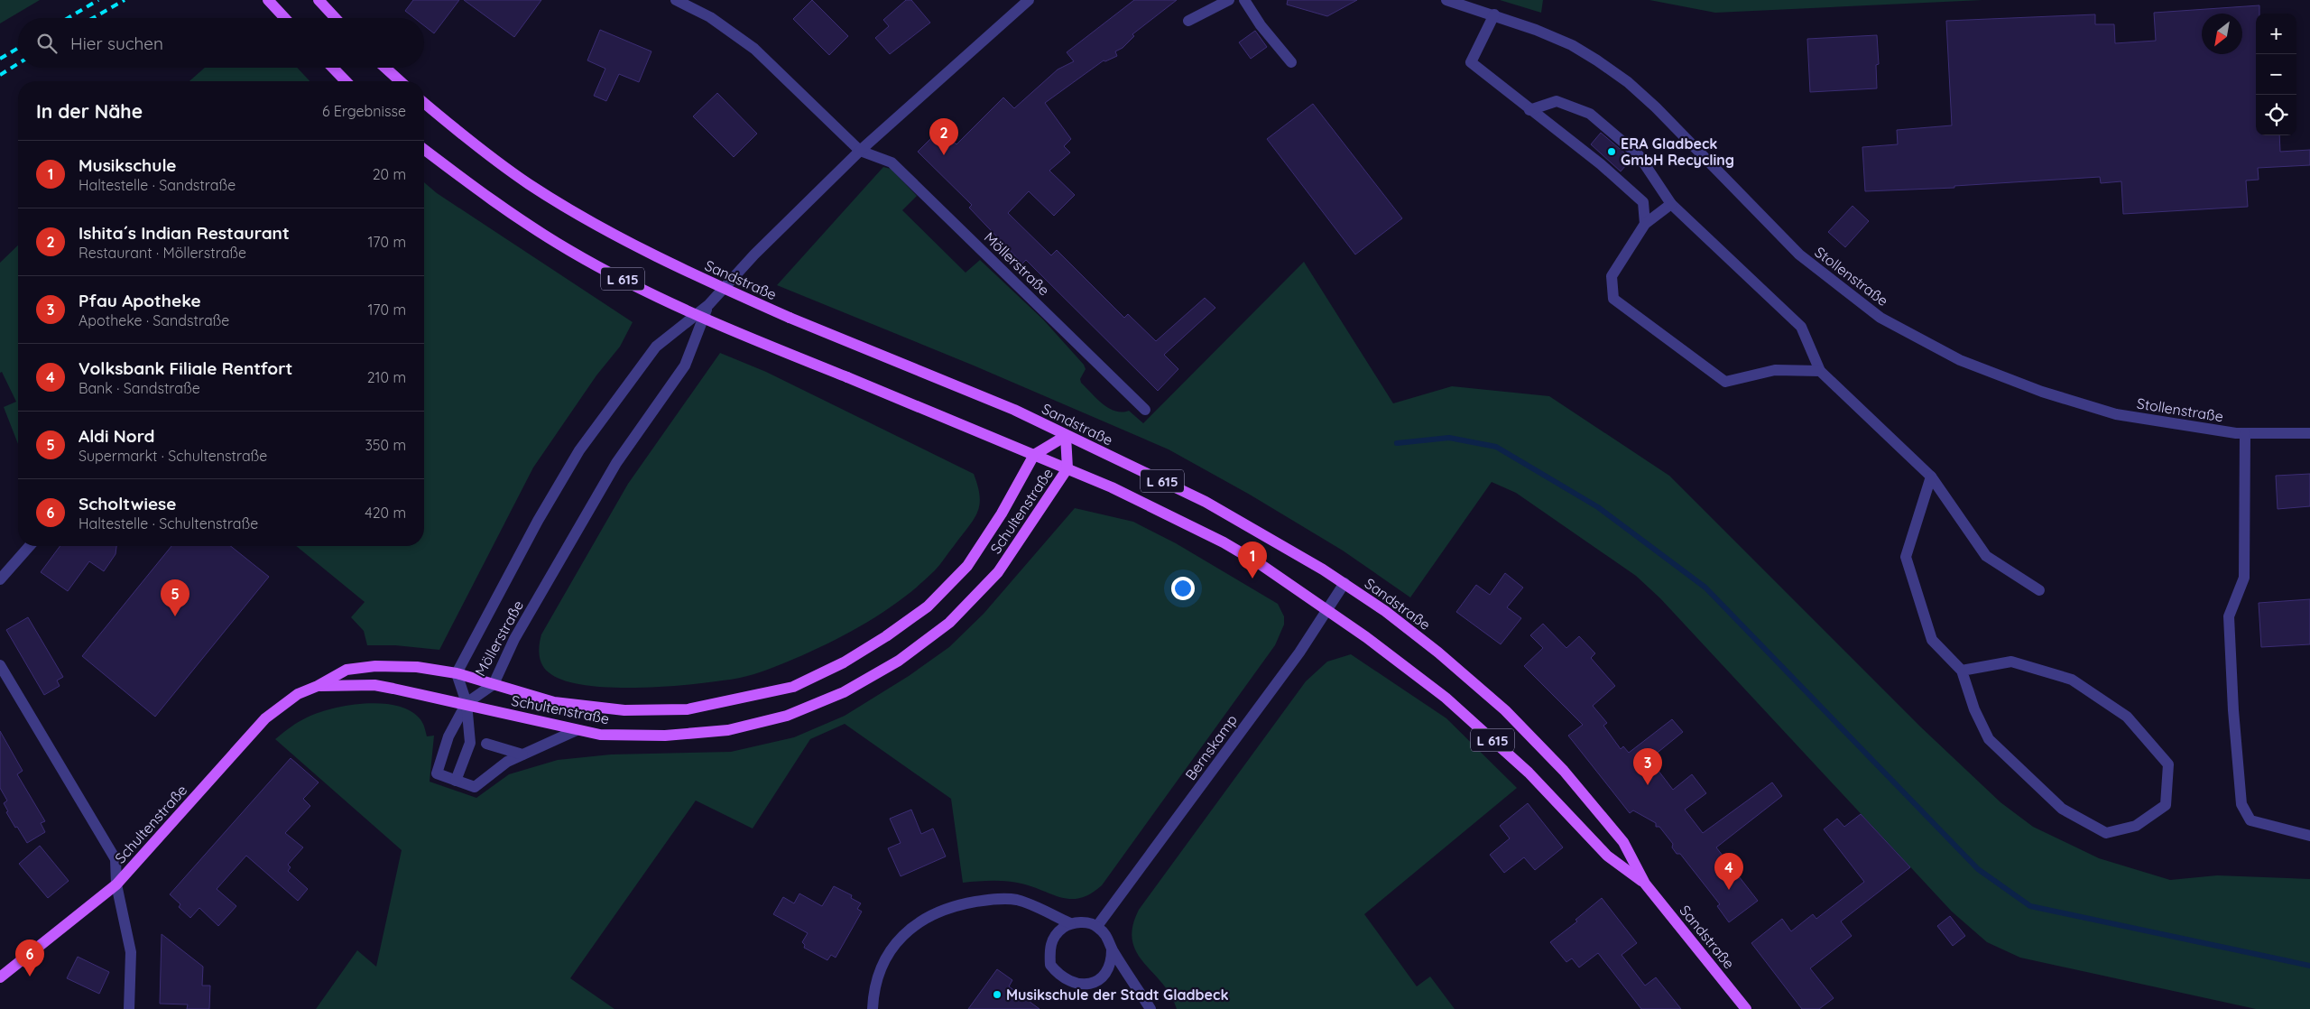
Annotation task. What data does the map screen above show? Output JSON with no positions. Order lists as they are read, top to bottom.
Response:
{
  "streets": {
    "main road": ["L 615", "Sandstraße", "Schultenstraße"],
    "street": ["Möllerstraße", "Stollenstraße", "Bernskamp"]
  },
  "crossings": [
    ["Möllerstraße", "Schultenstraße"],
    ["Sandstraße", "Schultenstraße"],
    ["Sandstraße", "Bernskamp"]
  ],
  "places": ["ERA Gladbeck GmbH Recycling", "Musikschule der Stadt Gladbeck"],
  "north": "bottom left",
  "page": {
    "map_buttons": ["+", "−"],
    "search": "Hier suchen",
    "heading": ["In der Nähe", "6 Ergebnisse"],
    "pins": [
      "2",
      "1",
      "5",
      "3",
      "4",
      "6"
    ],
    "list": [
      {
        "mark": "1",
        "name": "Musikschule",
        "note": "Haltestelle · Sandstraße",
        "value": "20 m"
      },
      {
        "mark": "2",
        "name": "Ishita´s Indian Restaurant",
        "note": "Restaurant · Möllerstraße",
        "value": "170 m"
      },
      {
        "mark": "3",
        "name": "Pfau Apotheke",
        "note": "Apotheke · Sandstraße",
        "value": "170 m"
      },
      {
        "mark": "4",
        "name": "Volksbank Filiale Rentfort",
        "note": "Bank · Sandstraße",
        "value": "210 m"
      },
      {
        "mark": "5",
        "name": "Aldi Nord",
        "note": "Supermarkt · Schultenstraße",
        "value": "350 m"
      },
      {
        "mark": "6",
        "name": "Scholtwiese",
        "note": "Haltestelle · Schultenstraße",
        "value": "420 m"
      }
    ]
  }
}
